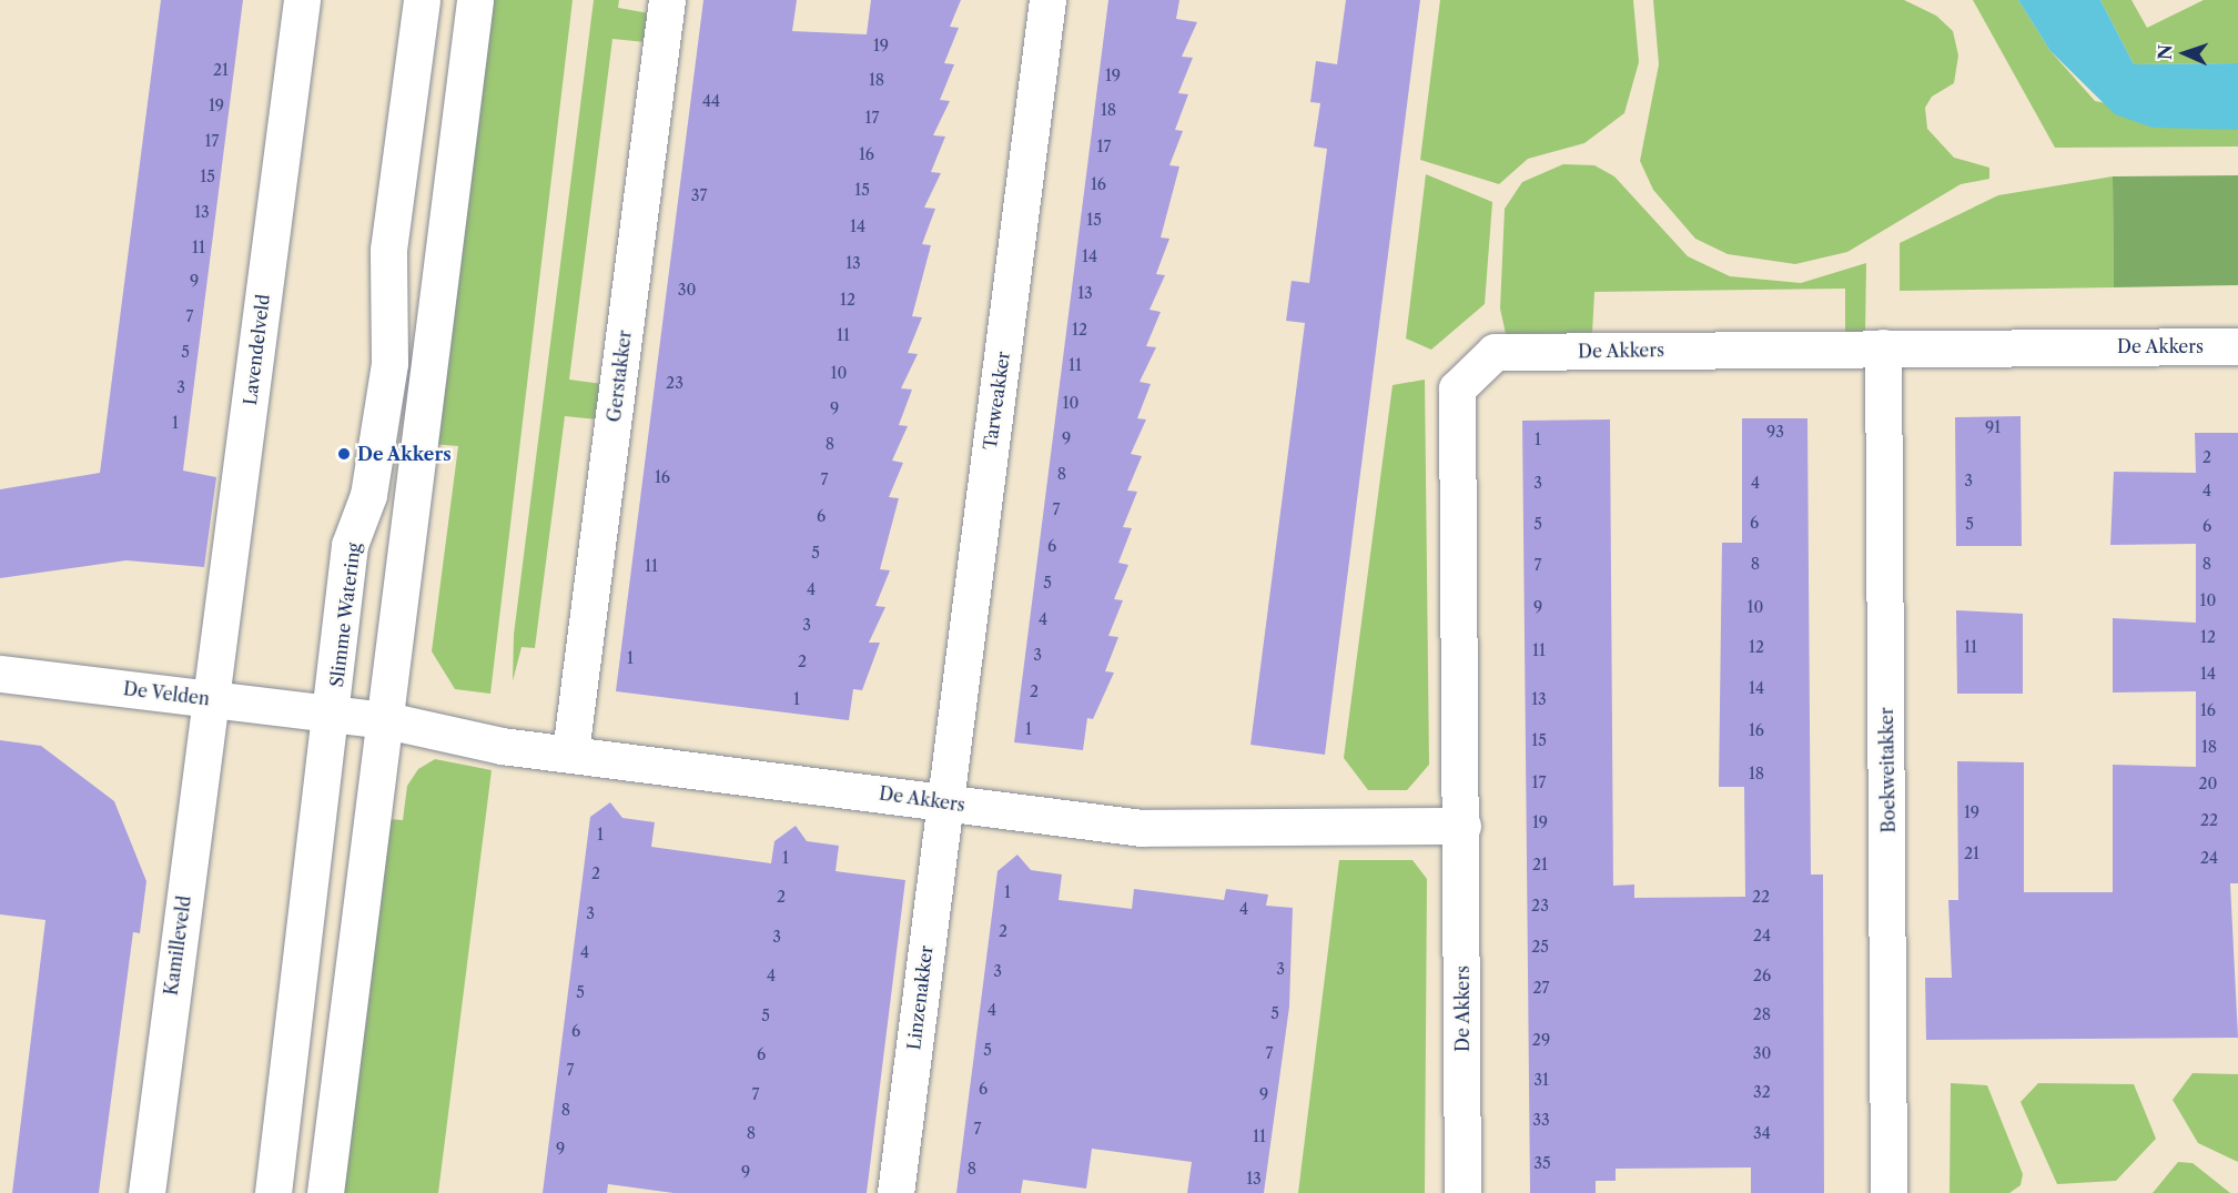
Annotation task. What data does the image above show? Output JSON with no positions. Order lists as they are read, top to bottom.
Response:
{
  "streets": {
    "street": [
      "De Akkers",
      "Lavendelveld",
      "Gerstakker",
      "Tarweakker",
      "Slimme Watering",
      "De Velden",
      "Boekweitakker",
      "Kamilleveld",
      "Linzenakker"
    ]
  },
  "crossings": [
    ["De Akkers", "Gerstakker"],
    ["De Akkers", "Tarweakker"],
    ["De Akkers", "De Velden"],
    ["De Akkers", "Boekweitakker"],
    ["De Akkers", "Linzenakker"],
    ["Lavendelveld", "De Velden"],
    ["Lavendelveld", "Kamilleveld"],
    ["Tarweakker", "Linzenakker"],
    ["Slimme Watering", "De Velden"],
    ["De Velden", "Kamilleveld"]
  ],
  "places": ["De Akkers"],
  "house_numbers": [
    "19",
    "21",
    "19",
    "18",
    "44",
    "19",
    "18",
    "17",
    "17",
    "17",
    "16",
    "15",
    "16",
    "15",
    "37",
    "13",
    "15",
    "14",
    "11",
    "14",
    "13",
    "9",
    "30",
    "13",
    "12",
    "7",
    "12",
    "11",
    "5",
    "11",
    "10",
    "23",
    "3",
    "10",
    "9",
    "1",
    "91",
    "93",
    "9",
    "1",
    "8",
    "2",
    "8",
    "16",
    "7",
    "3",
    "3",
    "4",
    "4",
    "7",
    "6",
    "6",
    "5",
    "5",
    "6",
    "6",
    "5",
    "8",
    "8",
    "7",
    "11",
    "5",
    "4",
    "10",
    "9",
    "10",
    "4",
    "3",
    "12",
    "12",
    "11",
    "11",
    "3",
    "1",
    "2",
    "14",
    "14",
    "2",
    "1",
    "13",
    "16",
    "1",
    "16",
    "15",
    "18",
    "18",
    "17",
    "20",
    "19",
    "22",
    "19",
    "1",
    "21",
    "1",
    "24",
    "21",
    "2",
    "1",
    "2",
    "22",
    "23",
    "4",
    "3",
    "2",
    "24",
    "3",
    "25",
    "4",
    "3",
    "3",
    "4",
    "26",
    "27",
    "5",
    "4",
    "5",
    "28",
    "5",
    "6",
    "29",
    "5",
    "7",
    "30",
    "6",
    "7",
    "31",
    "6",
    "32",
    "7",
    "9",
    "8",
    "33",
    "7",
    "8",
    "34",
    "11",
    "9",
    "35",
    "8",
    "9",
    "13"
  ],
  "north": "left"
}
